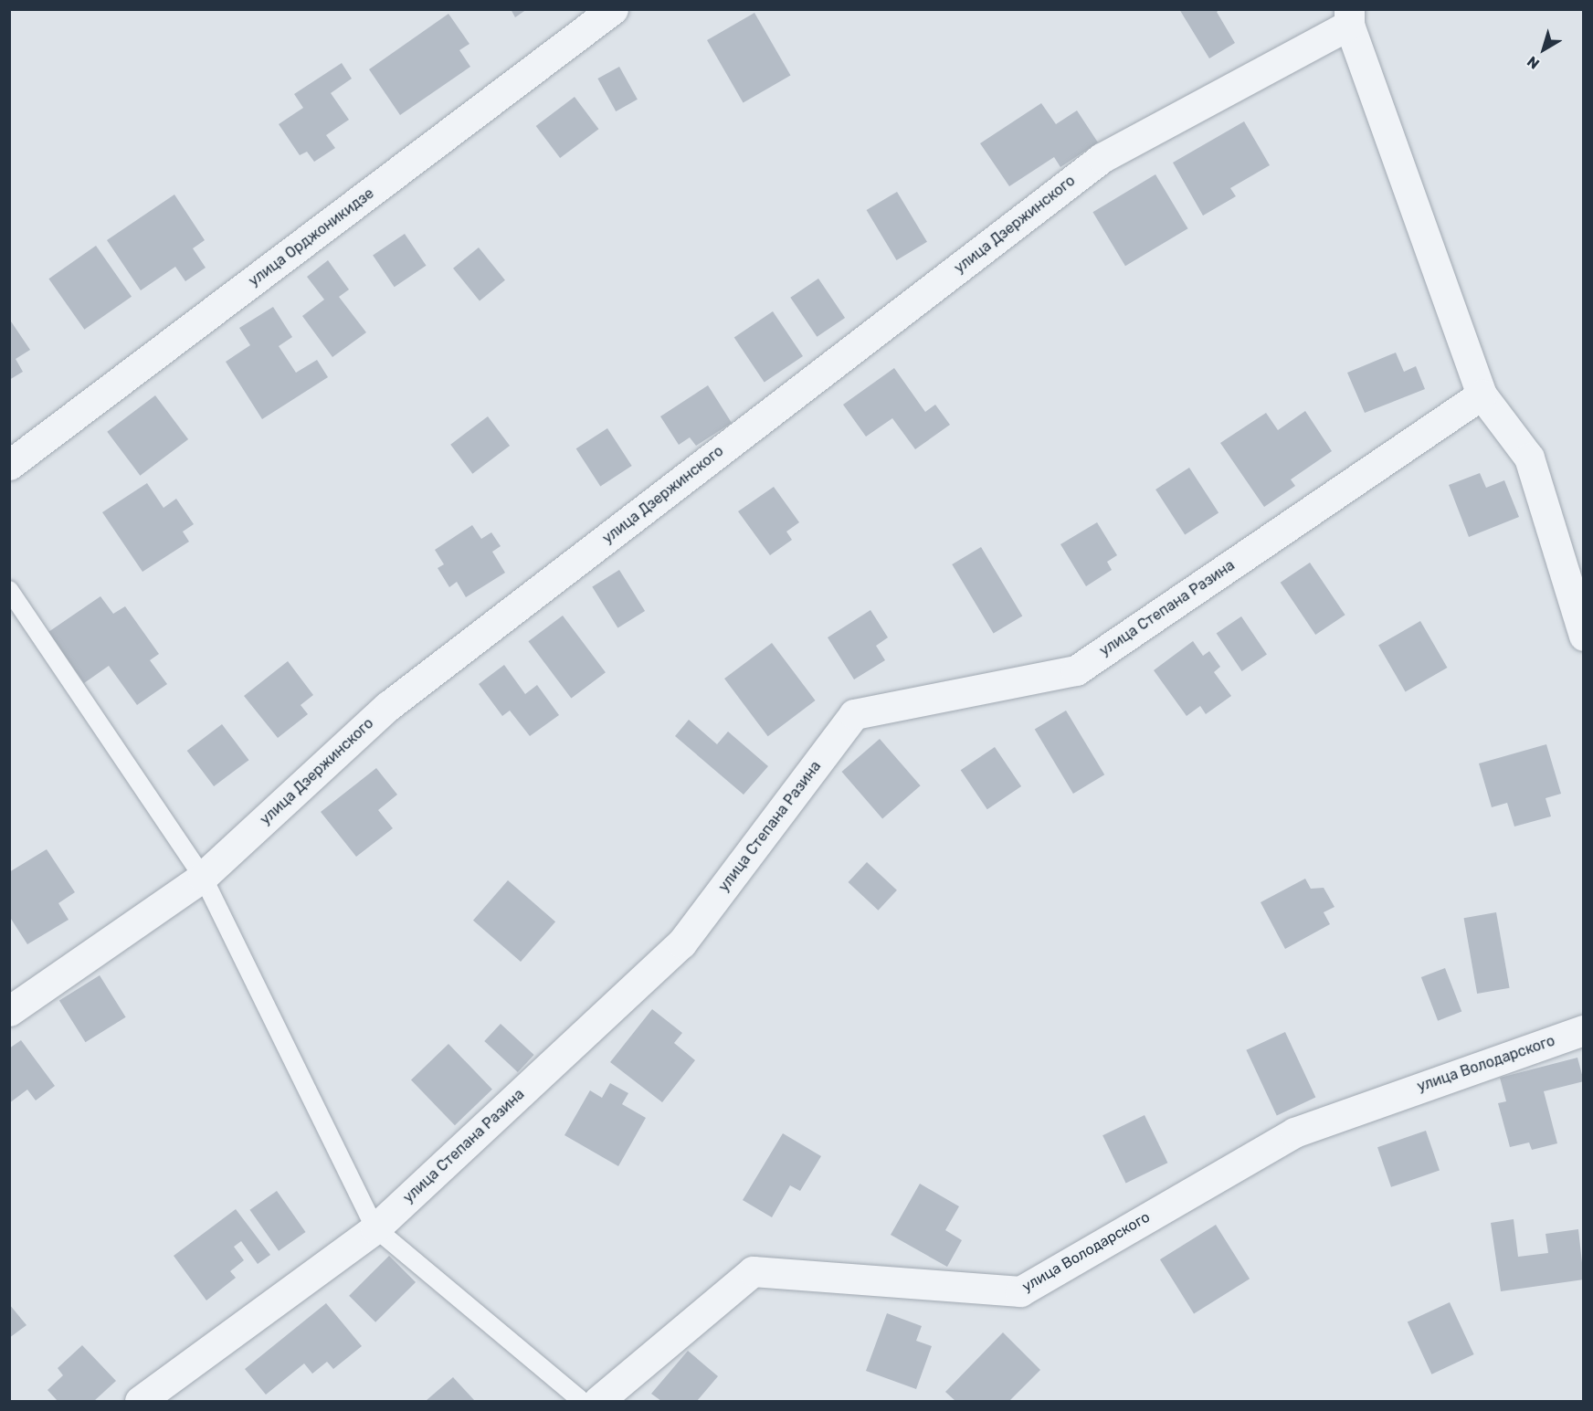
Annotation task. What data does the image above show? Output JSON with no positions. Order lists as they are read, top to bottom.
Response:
{
  "streets": {
    "street": [
      "улица Дзержинского",
      "улица Орджоникидзе",
      "улица Степана Разина",
      "улица Володарского"
    ]
  },
  "north": "bottom left"
}
